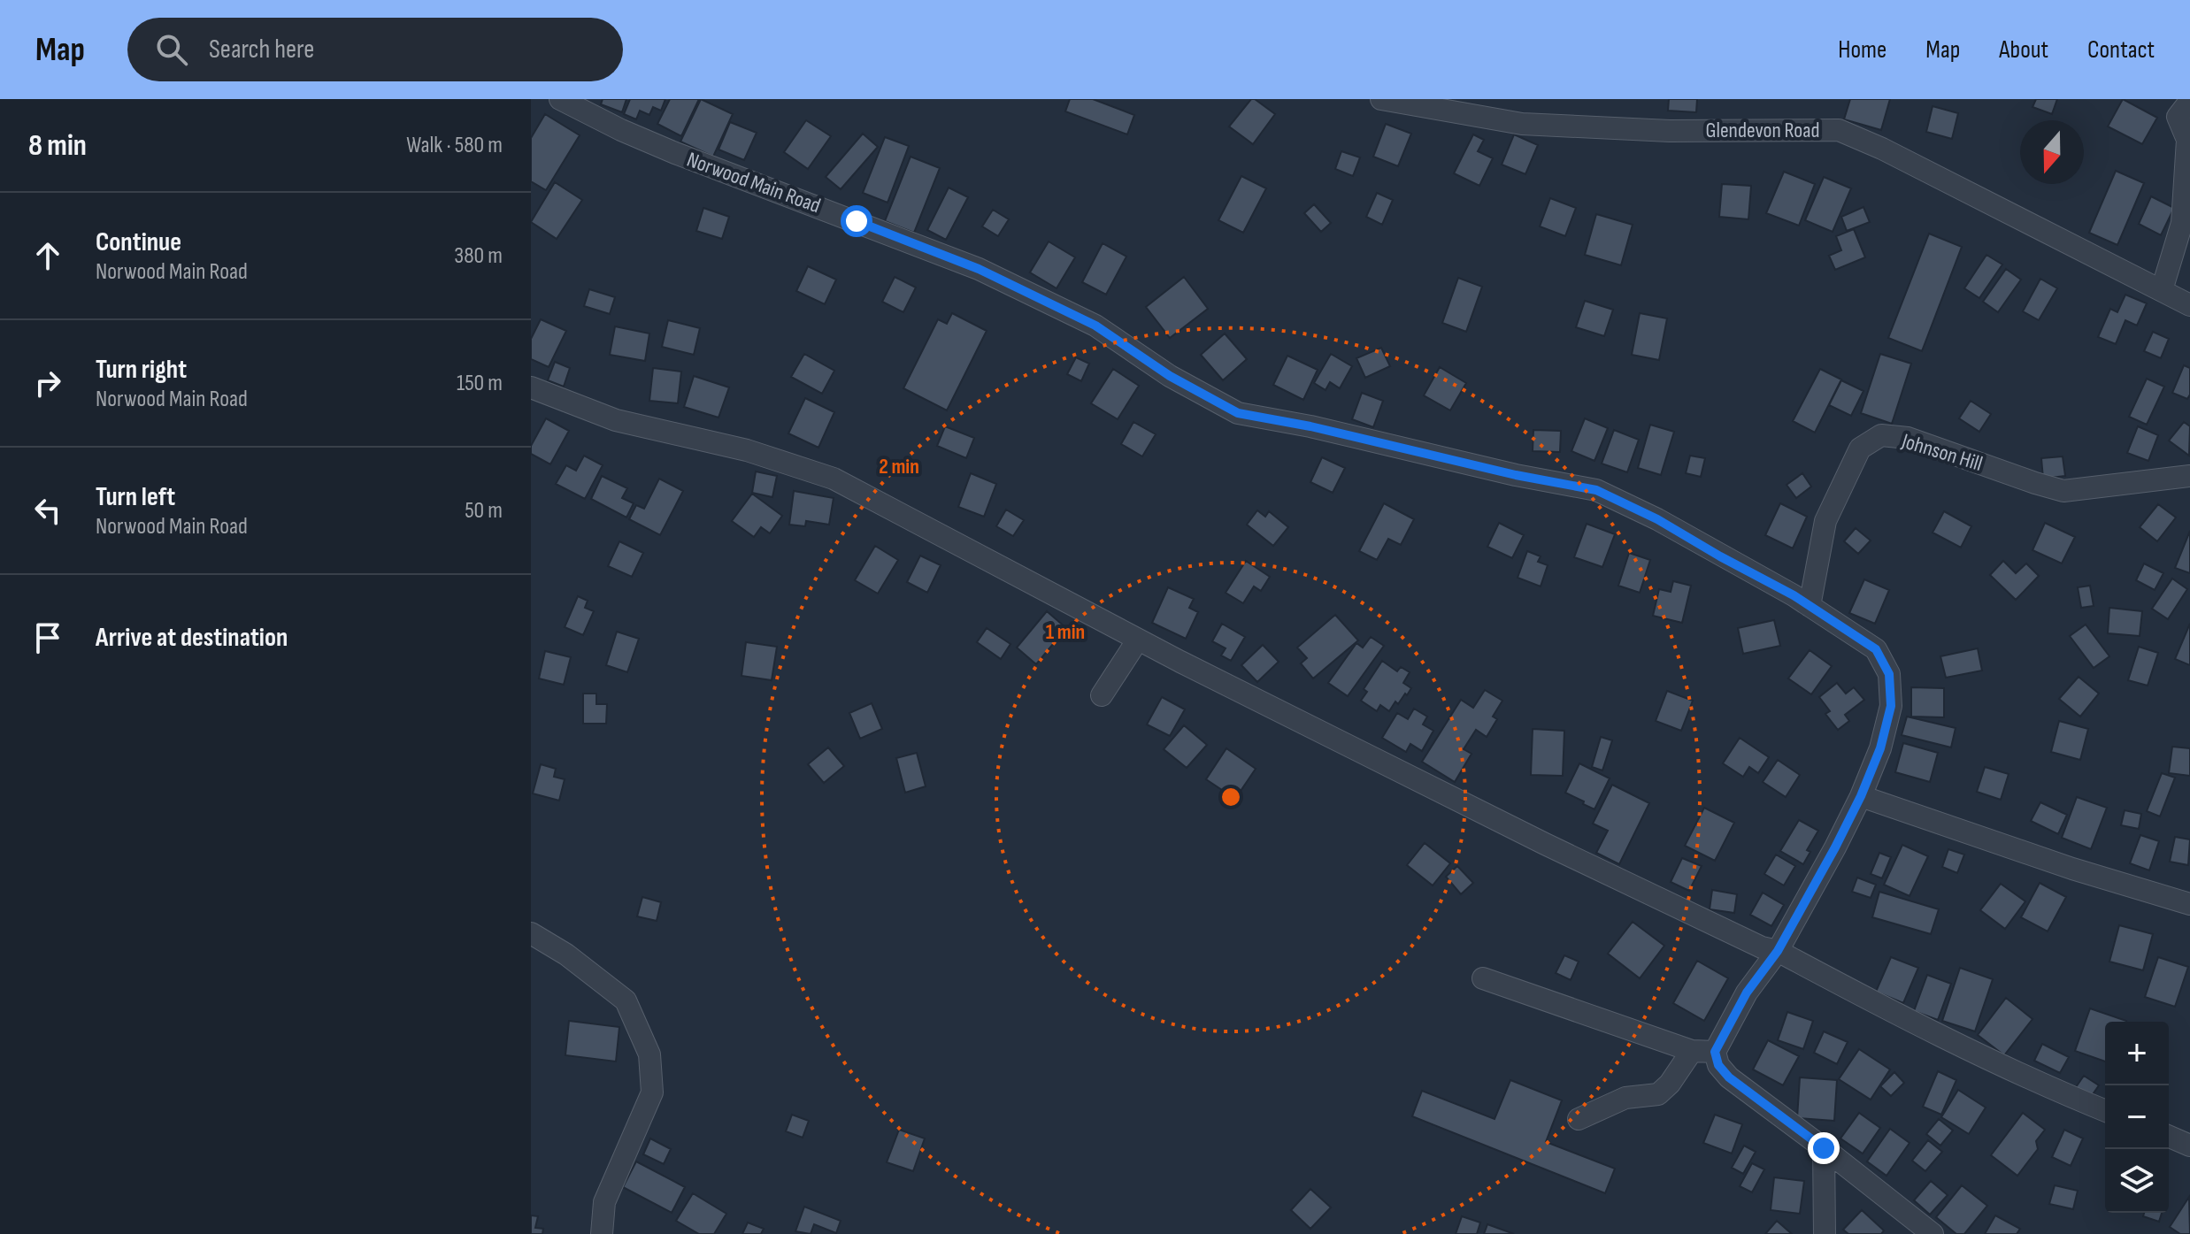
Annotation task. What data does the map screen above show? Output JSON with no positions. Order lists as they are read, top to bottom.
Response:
{
  "streets": {
    "street": ["Glendevon Road", "Norwood Main Road", "Johnson Hill"]
  },
  "crossings": [
    ["Norwood Main Road", "Johnson Hill"]
  ],
  "north": "bottom",
  "page": {
    "header": "Map",
    "search": "Search here",
    "nav": [
      "Home",
      "Map",
      "About",
      "Contact"
    ],
    "heading": ["8 min", "Walk · 580 m"],
    "list": [
      ["Continue", "Norwood Main Road", "380 m"],
      ["Turn right", "Norwood Main Road", "150 m"],
      ["Turn left", "Norwood Main Road", "50 m"],
      "Arrive at destination"
    ],
    "map_buttons": ["+", "−"]
  },
  "rings": ["2 min", "1 min"]
}
